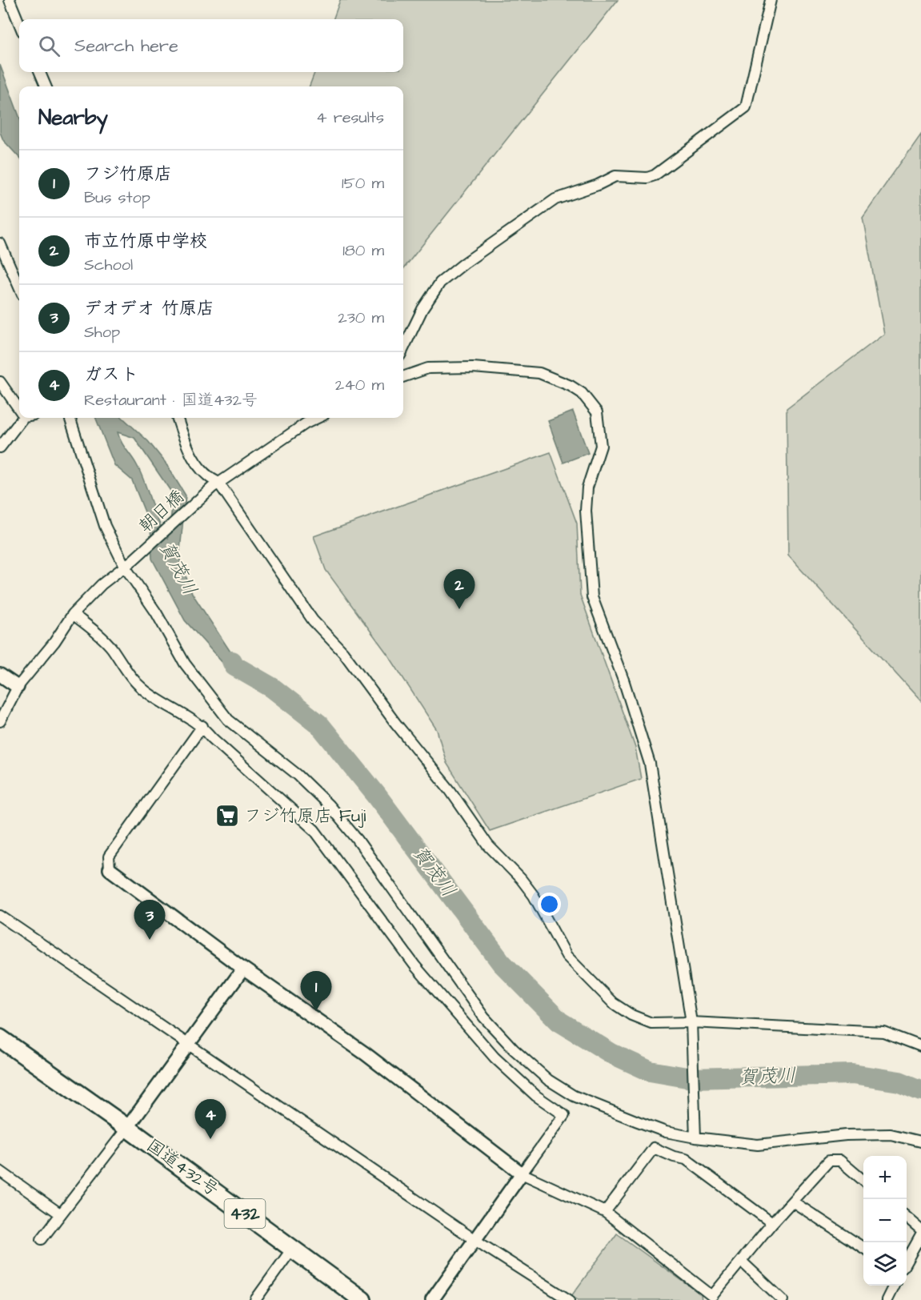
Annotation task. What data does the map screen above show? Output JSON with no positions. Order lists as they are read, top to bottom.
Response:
{
  "streets": {
    "highway": ["国道432号", "432"],
    "street": ["朝日橋"]
  },
  "water": ["賀茂川"],
  "places": {
    "supermarket": ["フジ竹原店 Fuji"]
  },
  "page": {
    "search": "Search here",
    "heading": ["Nearby", "4 results"],
    "list": [
      {
        "mark": "1",
        "name": "フジ竹原店",
        "note": "Bus stop",
        "value": "150 m"
      },
      {
        "mark": "2",
        "name": "市立竹原中学校",
        "note": "School",
        "value": "180 m"
      },
      {
        "mark": "3",
        "name": "デオデオ 竹原店",
        "note": "Shop",
        "value": "230 m"
      },
      {
        "mark": "4",
        "name": "ガスト",
        "note": "Restaurant · 国道432号",
        "value": "240 m"
      }
    ],
    "pins": [
      "2",
      "3",
      "1",
      "4"
    ],
    "map_buttons": ["+", "−"]
  }
}
